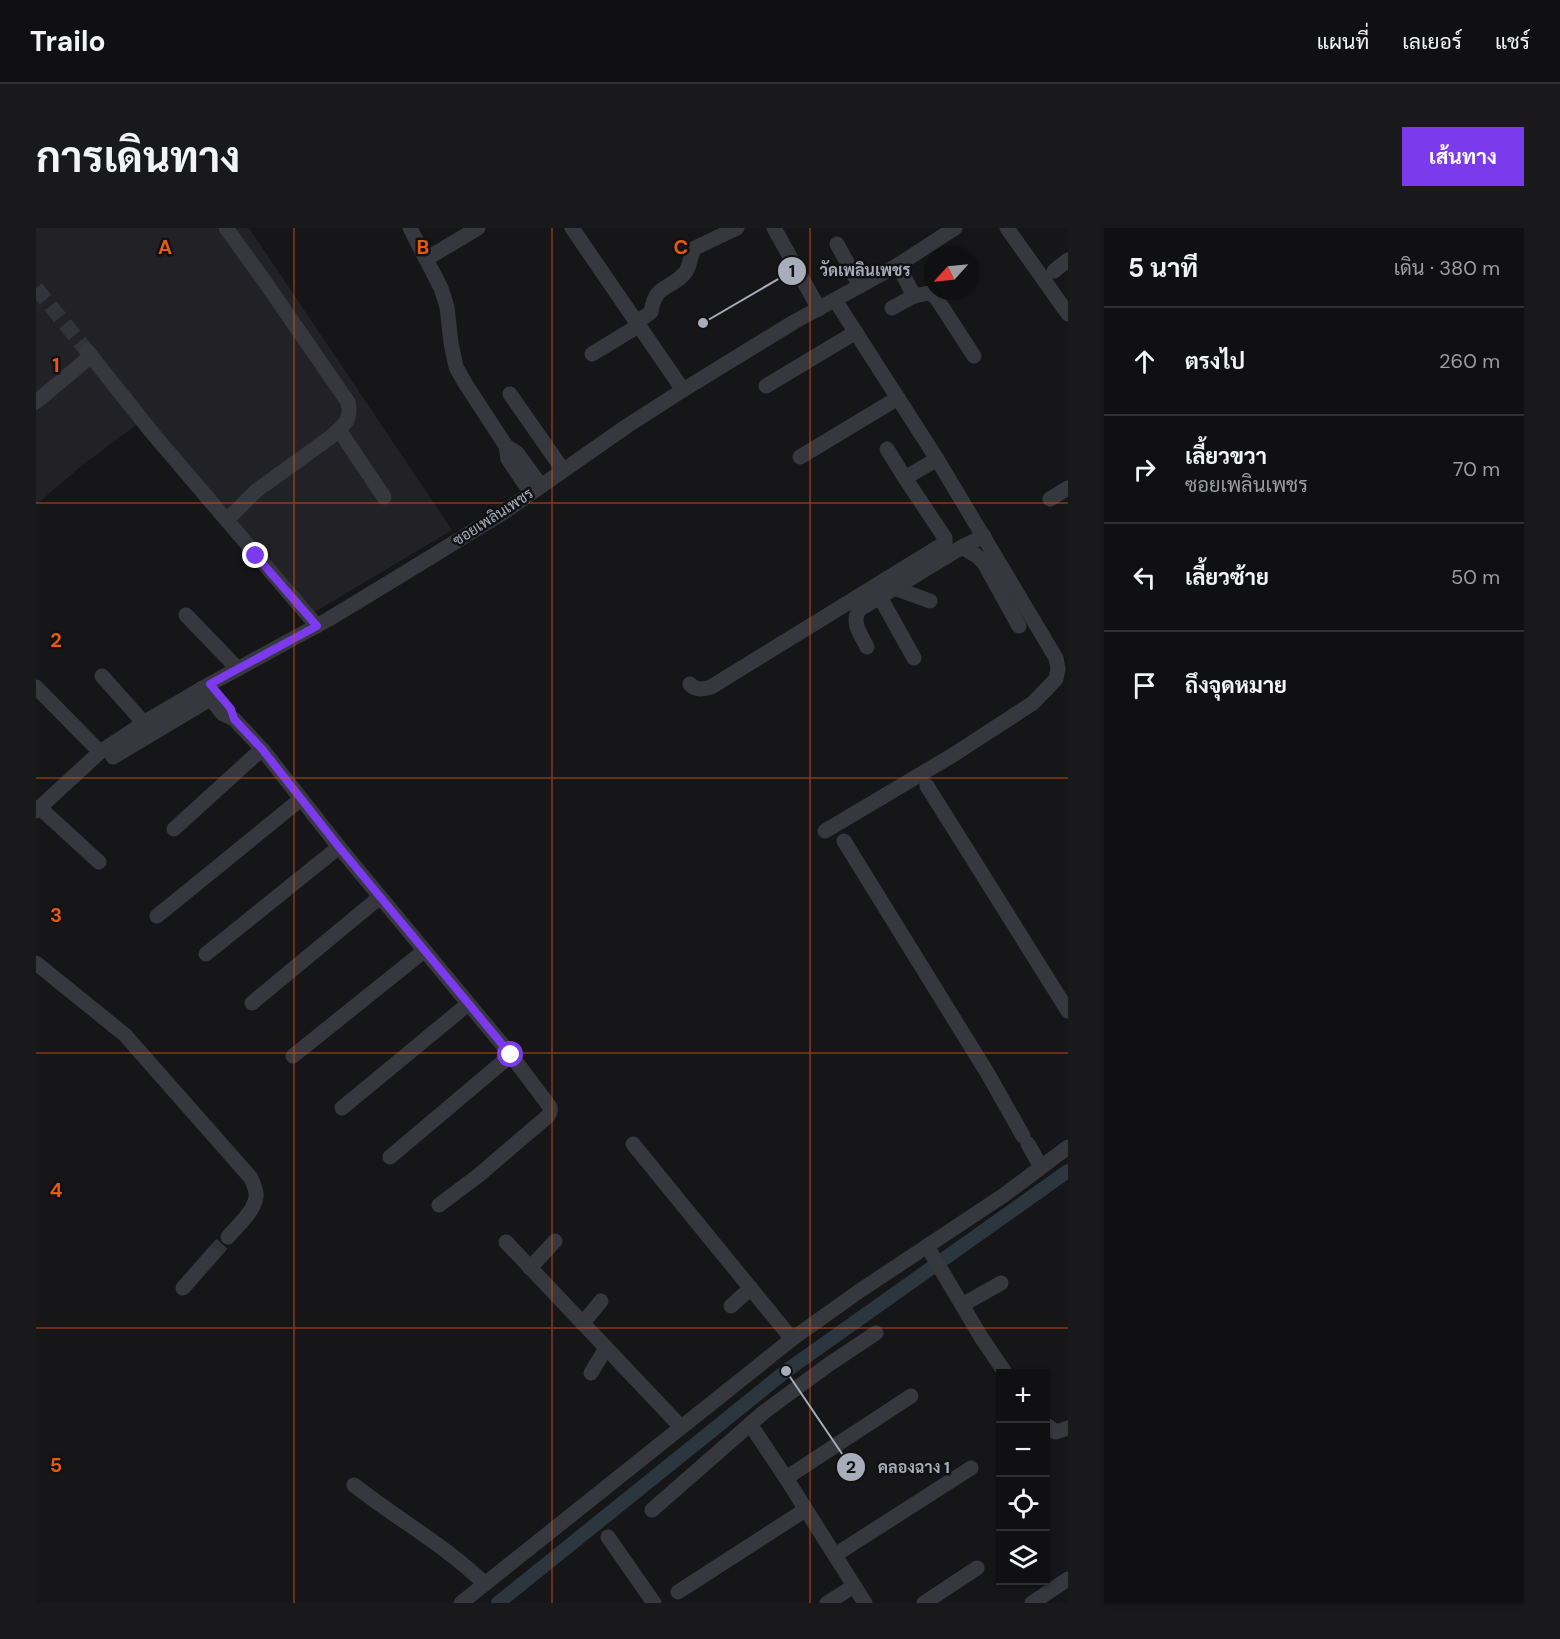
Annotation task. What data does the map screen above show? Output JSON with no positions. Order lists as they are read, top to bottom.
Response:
{
  "streets": {
    "street": ["ซอยเพลินเพชร"]
  },
  "places": ["วัดเพลินเพชร", "คลองฉาง 1"],
  "north": "bottom left",
  "page": {
    "header": "Trailo",
    "nav": ["แผนที่", "เลเยอร์", "แชร์"],
    "title": "การเดินทาง",
    "buttons": "เส้นทาง",
    "heading": ["5 นาที", "เดิน · 380 m"],
    "list": [
      ["ตรงไป", "260 m"],
      ["เลี้ยวขวา", "ซอยเพลินเพชร", "70 m"],
      ["เลี้ยวซ้าย", "50 m"],
      "ถึงจุดหมาย"
    ],
    "map_buttons": ["+", "−"]
  },
  "grid": {
    "columns": ["A", "B", "C"],
    "rows": [
      "1",
      "2",
      "3",
      "4",
      "5"
    ]
  }
}
